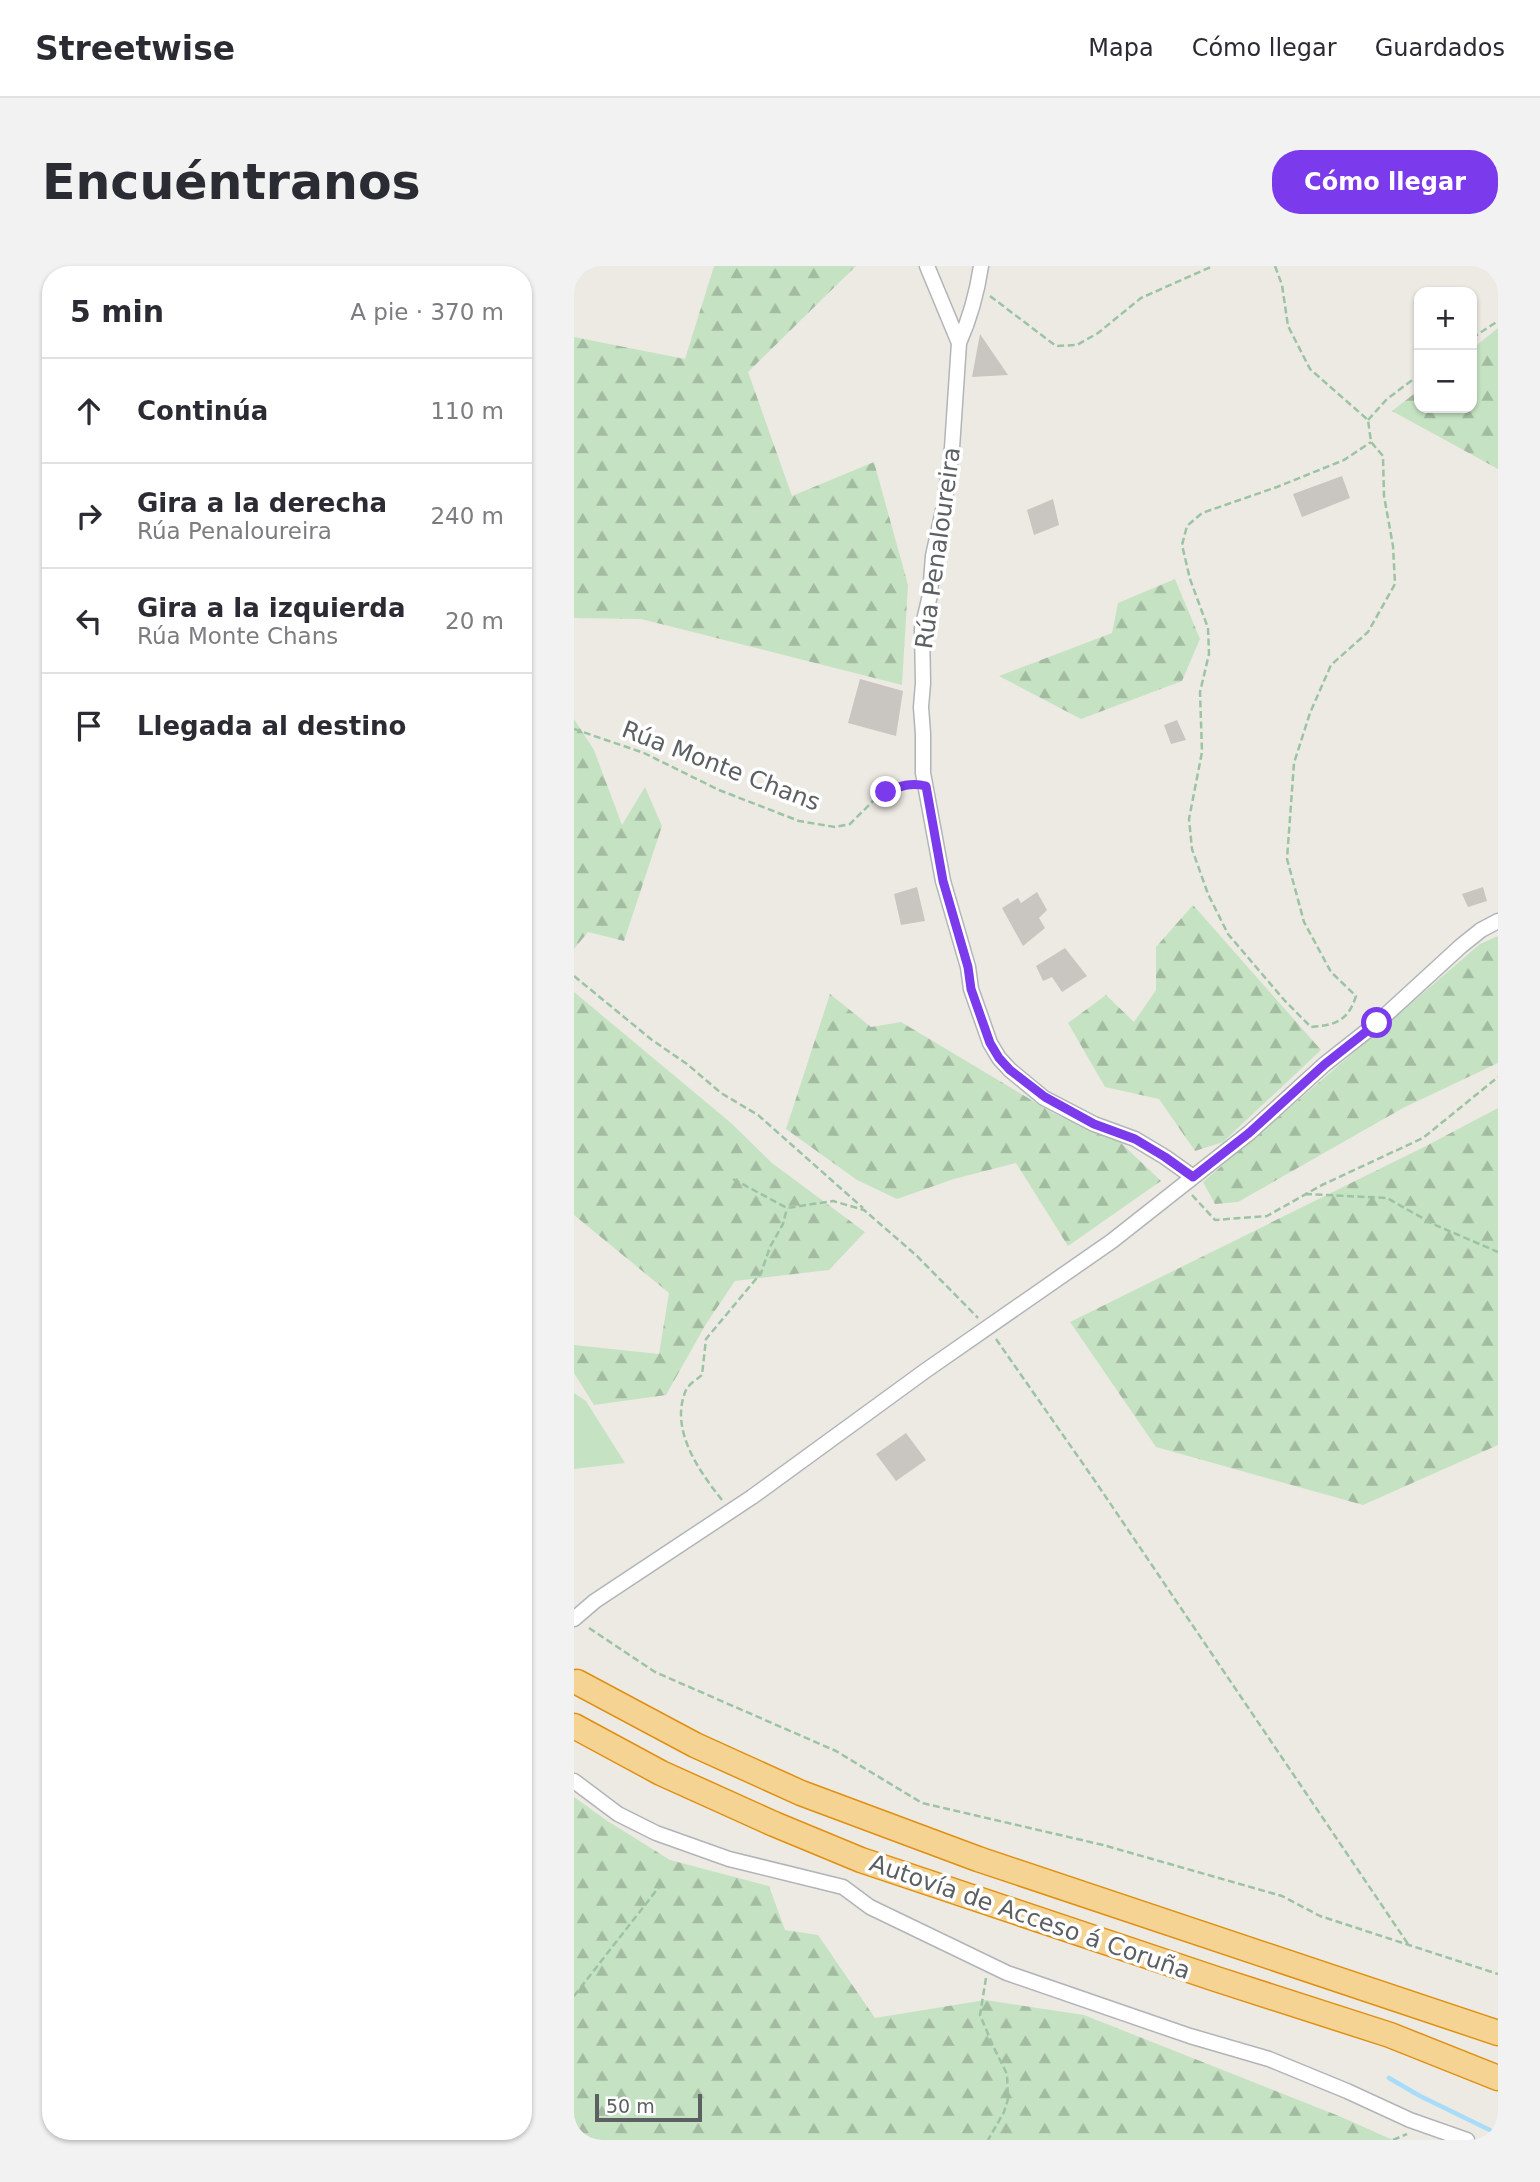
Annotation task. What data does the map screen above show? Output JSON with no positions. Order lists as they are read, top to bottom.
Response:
{
  "streets": {
    "highway": ["Autovía de Acceso á Coruña"],
    "street": ["Rúa Penaloureira"],
    "path": ["Rúa Monte Chans"]
  },
  "crossings": [
    ["Rúa Penaloureira", "Rúa Monte Chans"]
  ],
  "scale_bar": "50 m",
  "page": {
    "header": "Streetwise",
    "nav": ["Mapa", "Cómo llegar", "Guardados"],
    "buttons": "Cómo llegar",
    "title": "Encuéntranos",
    "heading": ["5 min", "A pie · 370 m"],
    "map_buttons": ["+", "−"],
    "list": [
      ["Continúa", "110 m"],
      ["Gira a la derecha", "Rúa Penaloureira", "240 m"],
      ["Gira a la izquierda", "Rúa Monte Chans", "20 m"],
      "Llegada al destino"
    ],
    "scale": "50 m"
  }
}
